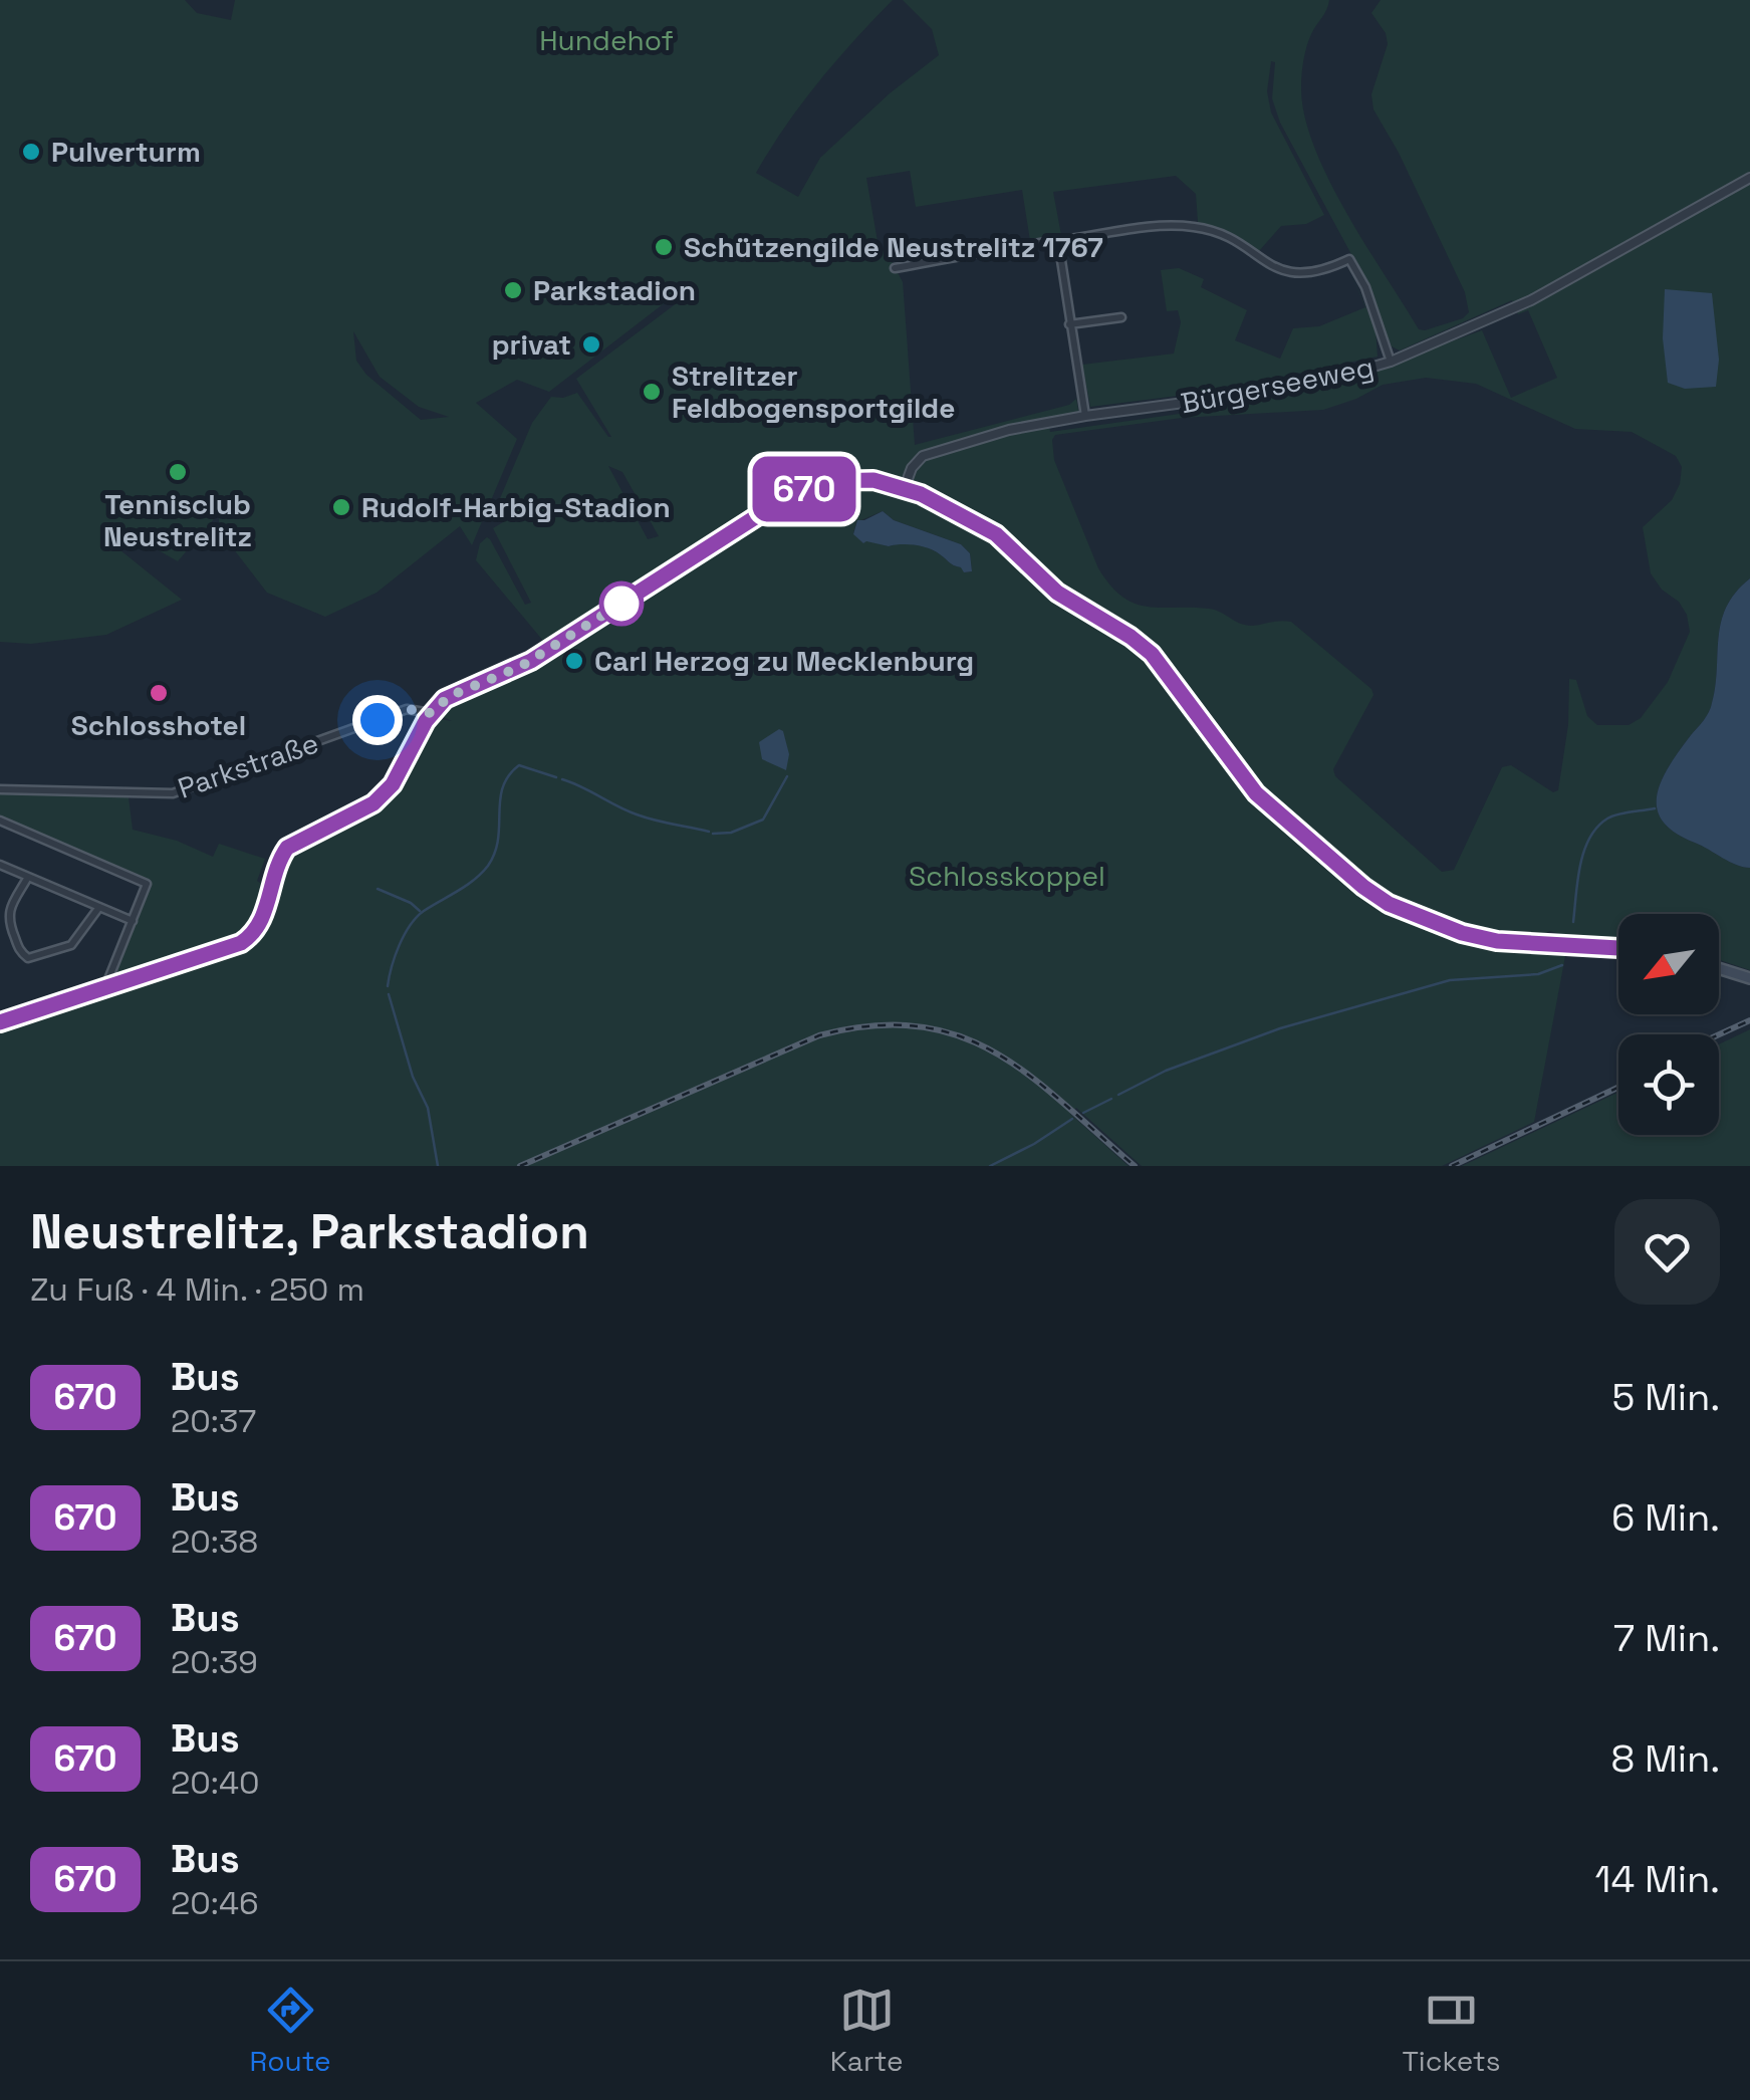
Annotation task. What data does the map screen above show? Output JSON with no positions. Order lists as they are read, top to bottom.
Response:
{
  "streets": {
    "street": ["Bürgerseeweg", "Parkstraße"]
  },
  "parks": ["Hundehof", "Schlosskoppel"],
  "places": [
    "Pulverturm",
    "Schützengilde Neustrelitz 1767",
    "Parkstadion",
    "privat",
    "Strelitzer Feldbogensportgilde",
    "Tennisclub Neustrelitz",
    "Rudolf-Harbig-Stadion",
    "Carl Herzog zu Mecklenburg",
    "Schlosshotel"
  ],
  "lines": ["bus line 670"],
  "north": "bottom left",
  "page": {
    "on_map": "670",
    "heading": ["Neustrelitz, Parkstadion", "Zu Fuß · 4 Min. · 250 m"],
    "list": [
      {
        "mark": "670",
        "name": "Bus",
        "note": "20:37",
        "value": "5 Min."
      },
      {
        "mark": "670",
        "name": "Bus",
        "note": "20:38",
        "value": "6 Min."
      },
      {
        "mark": "670",
        "name": "Bus",
        "note": "20:39",
        "value": "7 Min."
      },
      {
        "mark": "670",
        "name": "Bus",
        "note": "20:40",
        "value": "8 Min."
      },
      {
        "mark": "670",
        "name": "Bus",
        "note": "20:46",
        "value": "14 Min."
      }
    ],
    "tabs": ["Route", "Karte", "Tickets"]
  }
}
